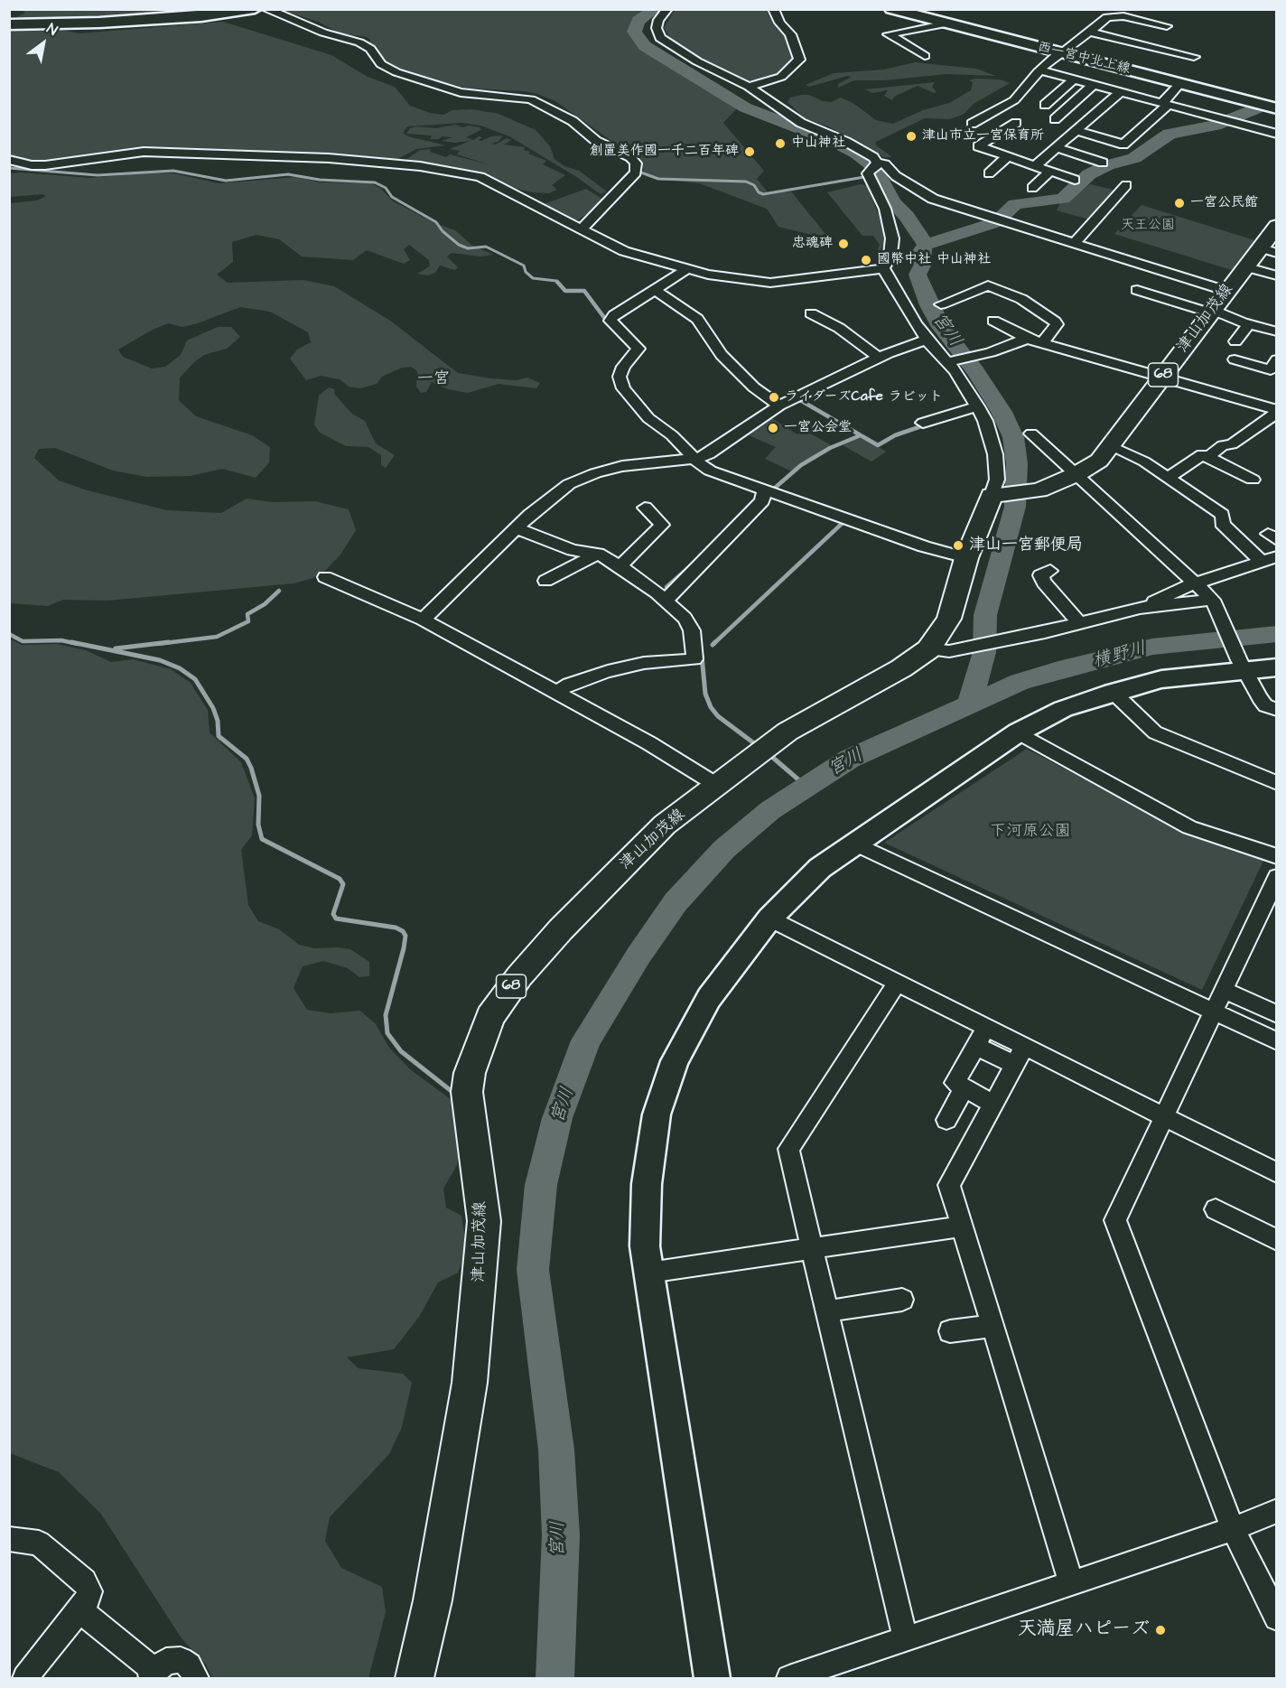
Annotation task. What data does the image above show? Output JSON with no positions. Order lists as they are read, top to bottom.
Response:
{
  "streets": {
    "main road": ["津山加茂線", "68"],
    "street": ["西一宮中北上線"]
  },
  "districts": ["一宮"],
  "water": ["宮川", "横野川"],
  "parks": ["天王公園", "下河原公園"],
  "places": [
    "津山市立一宮保育所",
    "中山神社",
    "創置美作國一千二百年碑",
    "一宮公民館",
    "忠魂碑",
    "國幣中社 中山神社",
    "ライダーズCafe ラビット",
    "一宮公会堂",
    "津山一宮郵便局",
    "天満屋ハピーズ"
  ],
  "north": "top right"
}
